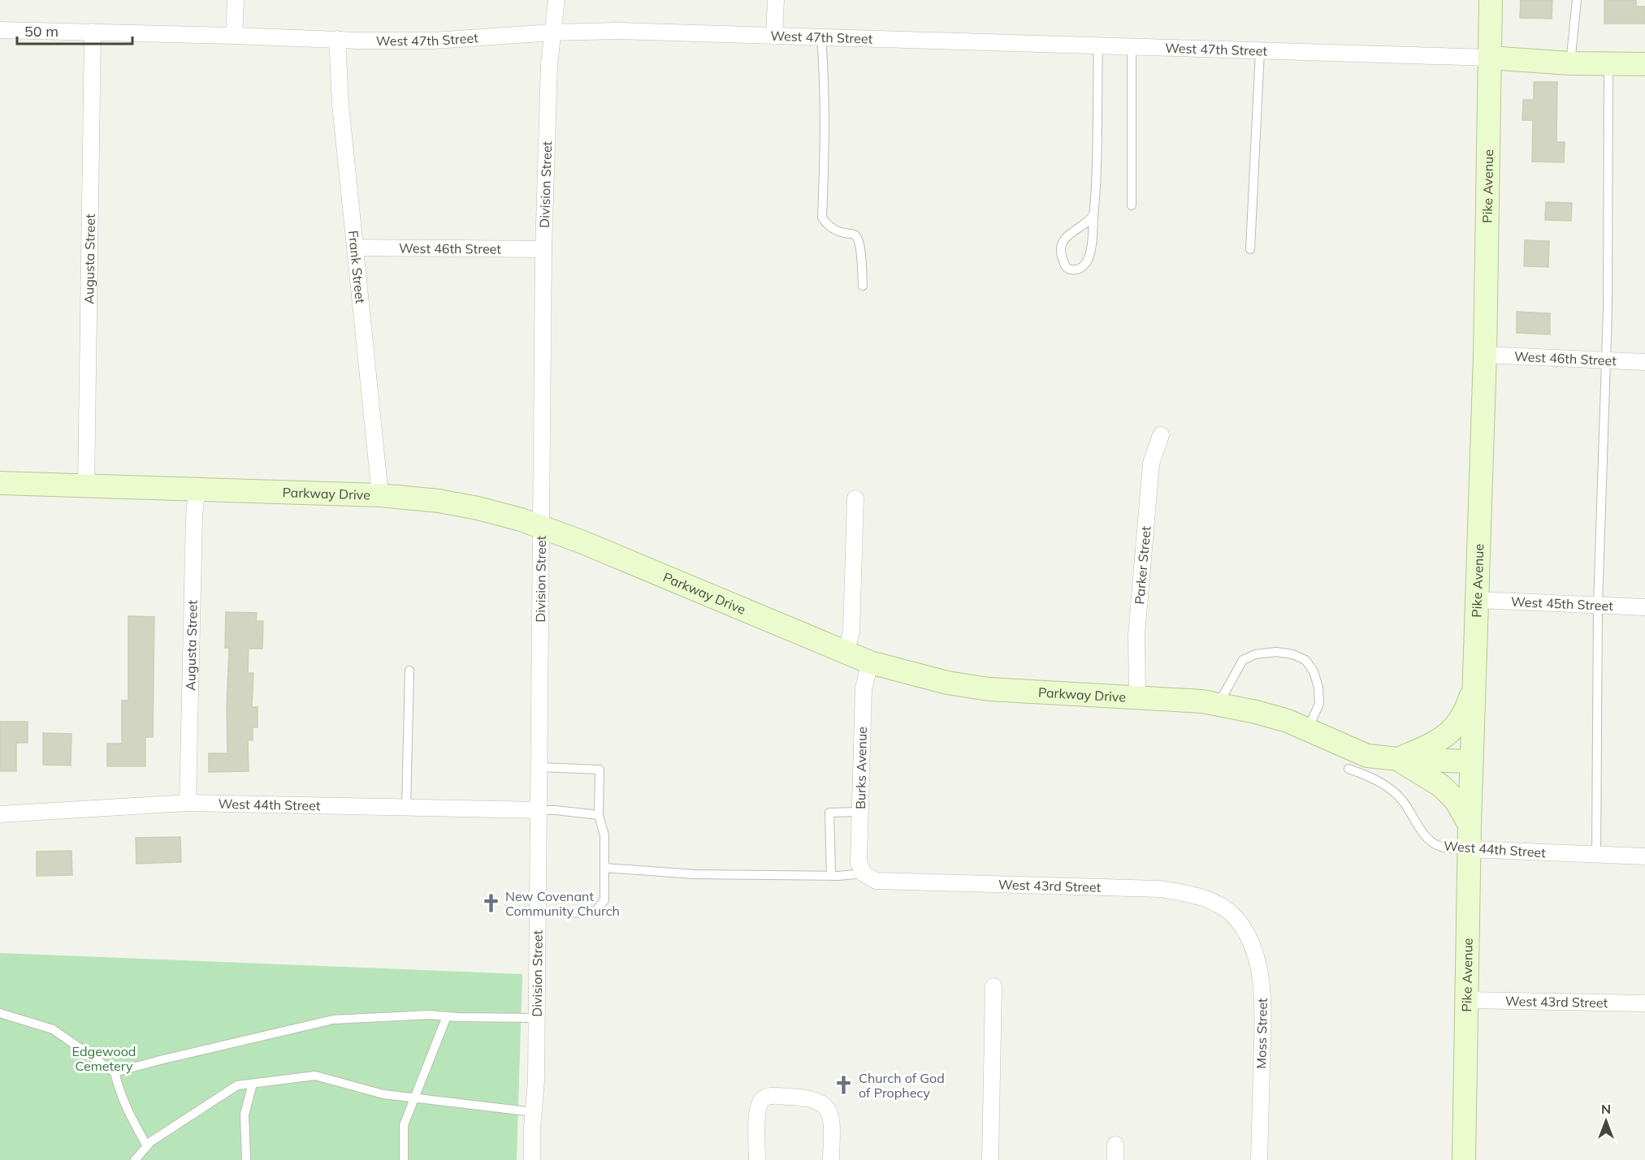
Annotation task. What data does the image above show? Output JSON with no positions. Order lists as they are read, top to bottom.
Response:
{
  "streets": {
    "street": [
      "West 47th Street",
      "Division Street",
      "Pike Avenue",
      "West 46th Street",
      "Augusta Street",
      "Frank Street",
      "Parkway Drive",
      "Parker Street",
      "West 45th Street",
      "Burks Avenue",
      "West 44th Street",
      "West 43rd Street",
      "Moss Street"
    ]
  },
  "crossings": [
    ["West 47th Street", "Division Street"],
    ["West 47th Street", "Pike Avenue"],
    ["West 47th Street", "Augusta Street"],
    ["West 47th Street", "Frank Street"],
    ["Division Street", "West 46th Street"],
    ["Division Street", "Parkway Drive"],
    ["Division Street", "West 44th Street"],
    ["Pike Avenue", "West 46th Street"],
    ["Pike Avenue", "Parkway Drive"],
    ["Pike Avenue", "West 45th Street"],
    ["Pike Avenue", "West 44th Street"],
    ["Pike Avenue", "West 43rd Street"],
    ["West 46th Street", "Frank Street"],
    ["Augusta Street", "Parkway Drive"],
    ["Augusta Street", "West 44th Street"],
    ["Frank Street", "Parkway Drive"],
    ["Parkway Drive", "Parker Street"],
    ["Parkway Drive", "Burks Avenue"],
    ["Burks Avenue", "West 43rd Street"],
    ["West 43rd Street", "Moss Street"]
  ],
  "parks": ["Edgewood Cemetery"],
  "places": {
    "church": ["New Covenant Community Church", "Church of God of Prophecy"]
  },
  "scale_bar": "50 m",
  "north": "top"
}
